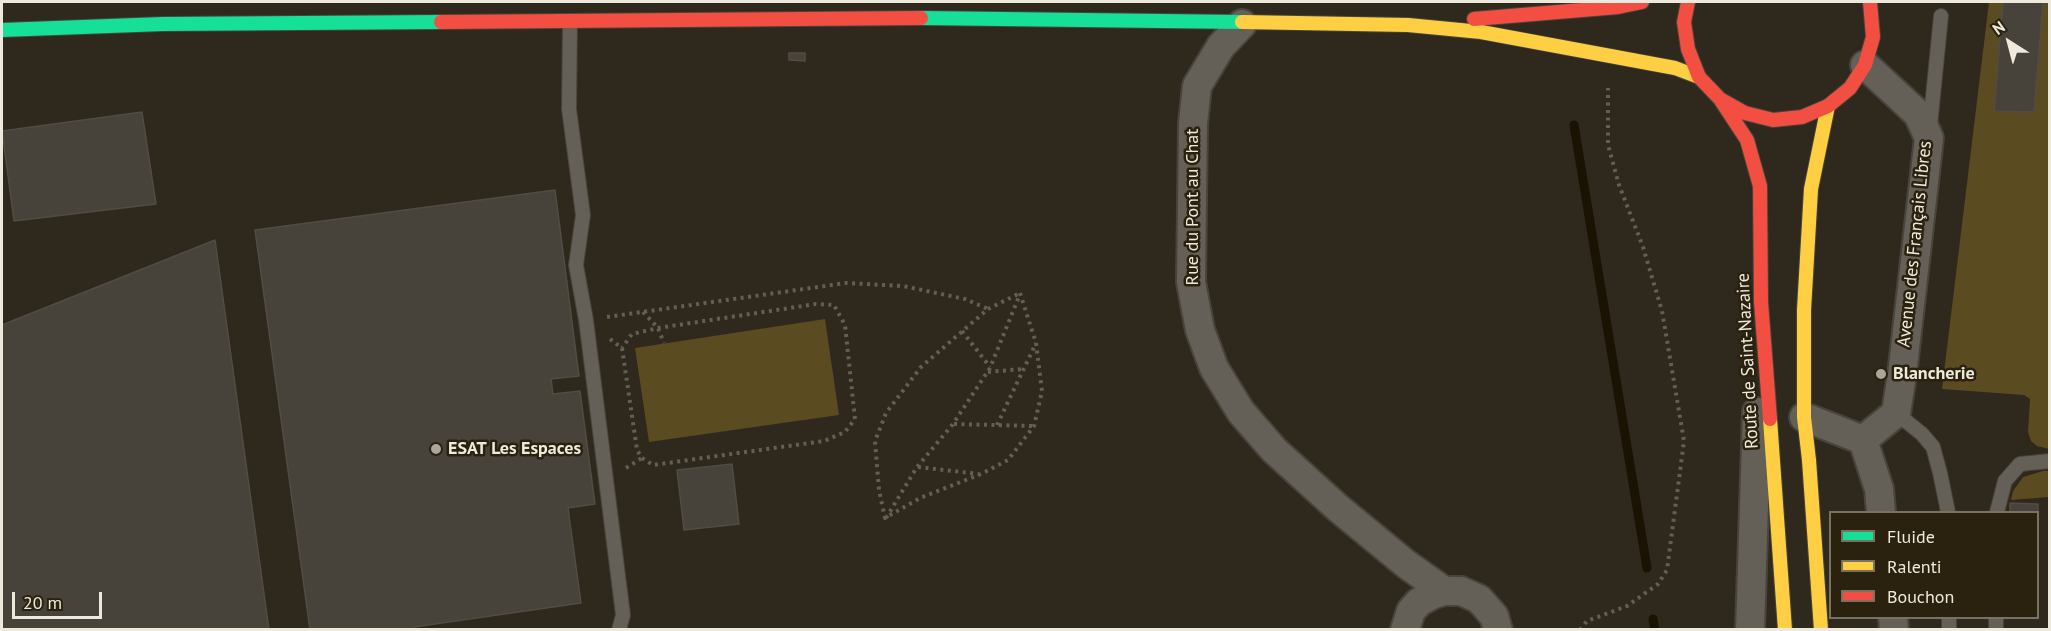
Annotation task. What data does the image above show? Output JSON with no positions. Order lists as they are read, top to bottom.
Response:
{
  "streets": {
    "main road": ["Route de Saint-Nazaire"],
    "street": ["Rue du Pont au Chat", "Avenue des Français Libres"]
  },
  "places": ["Blancherie", "ESAT Les Espaces"],
  "legend": ["Fluide", "Ralenti", "Bouchon"],
  "scale_bar": "20 m",
  "north": "top left"
}
